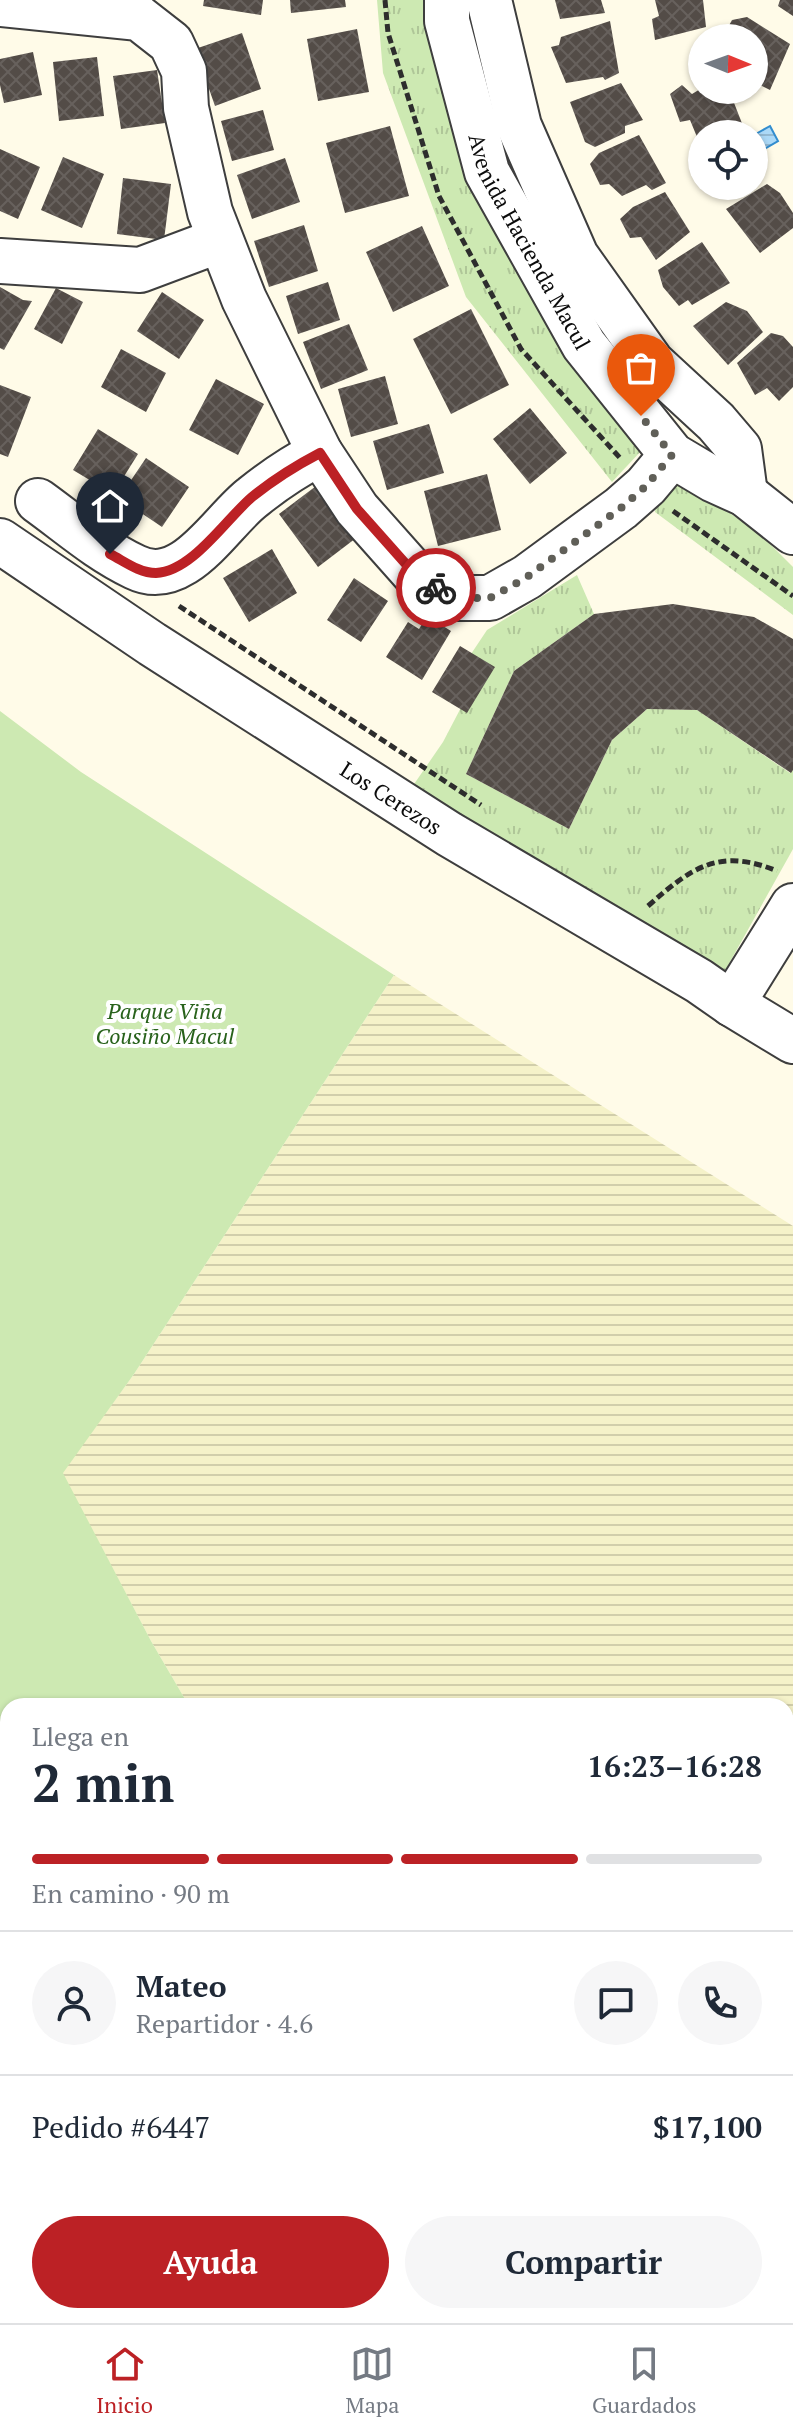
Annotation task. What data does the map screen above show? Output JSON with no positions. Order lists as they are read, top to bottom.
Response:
{
  "streets": {
    "street": ["Avenida Hacienda Macul", "Los Cerezos"]
  },
  "parks": ["Parque Viña Cousiño Macul"],
  "north": "right",
  "page": {
    "heading": ["2 min", "Llega en", "16:23–16:28"],
    "panel": [
      "Mateo",
      "Repartidor · 4.6",
      "Pedido #6447",
      "$17,100"
    ],
    "bar": "En camino · 90 m",
    "buttons": ["Ayuda", "Compartir"],
    "tabs": ["Inicio", "Mapa", "Guardados"]
  }
}
